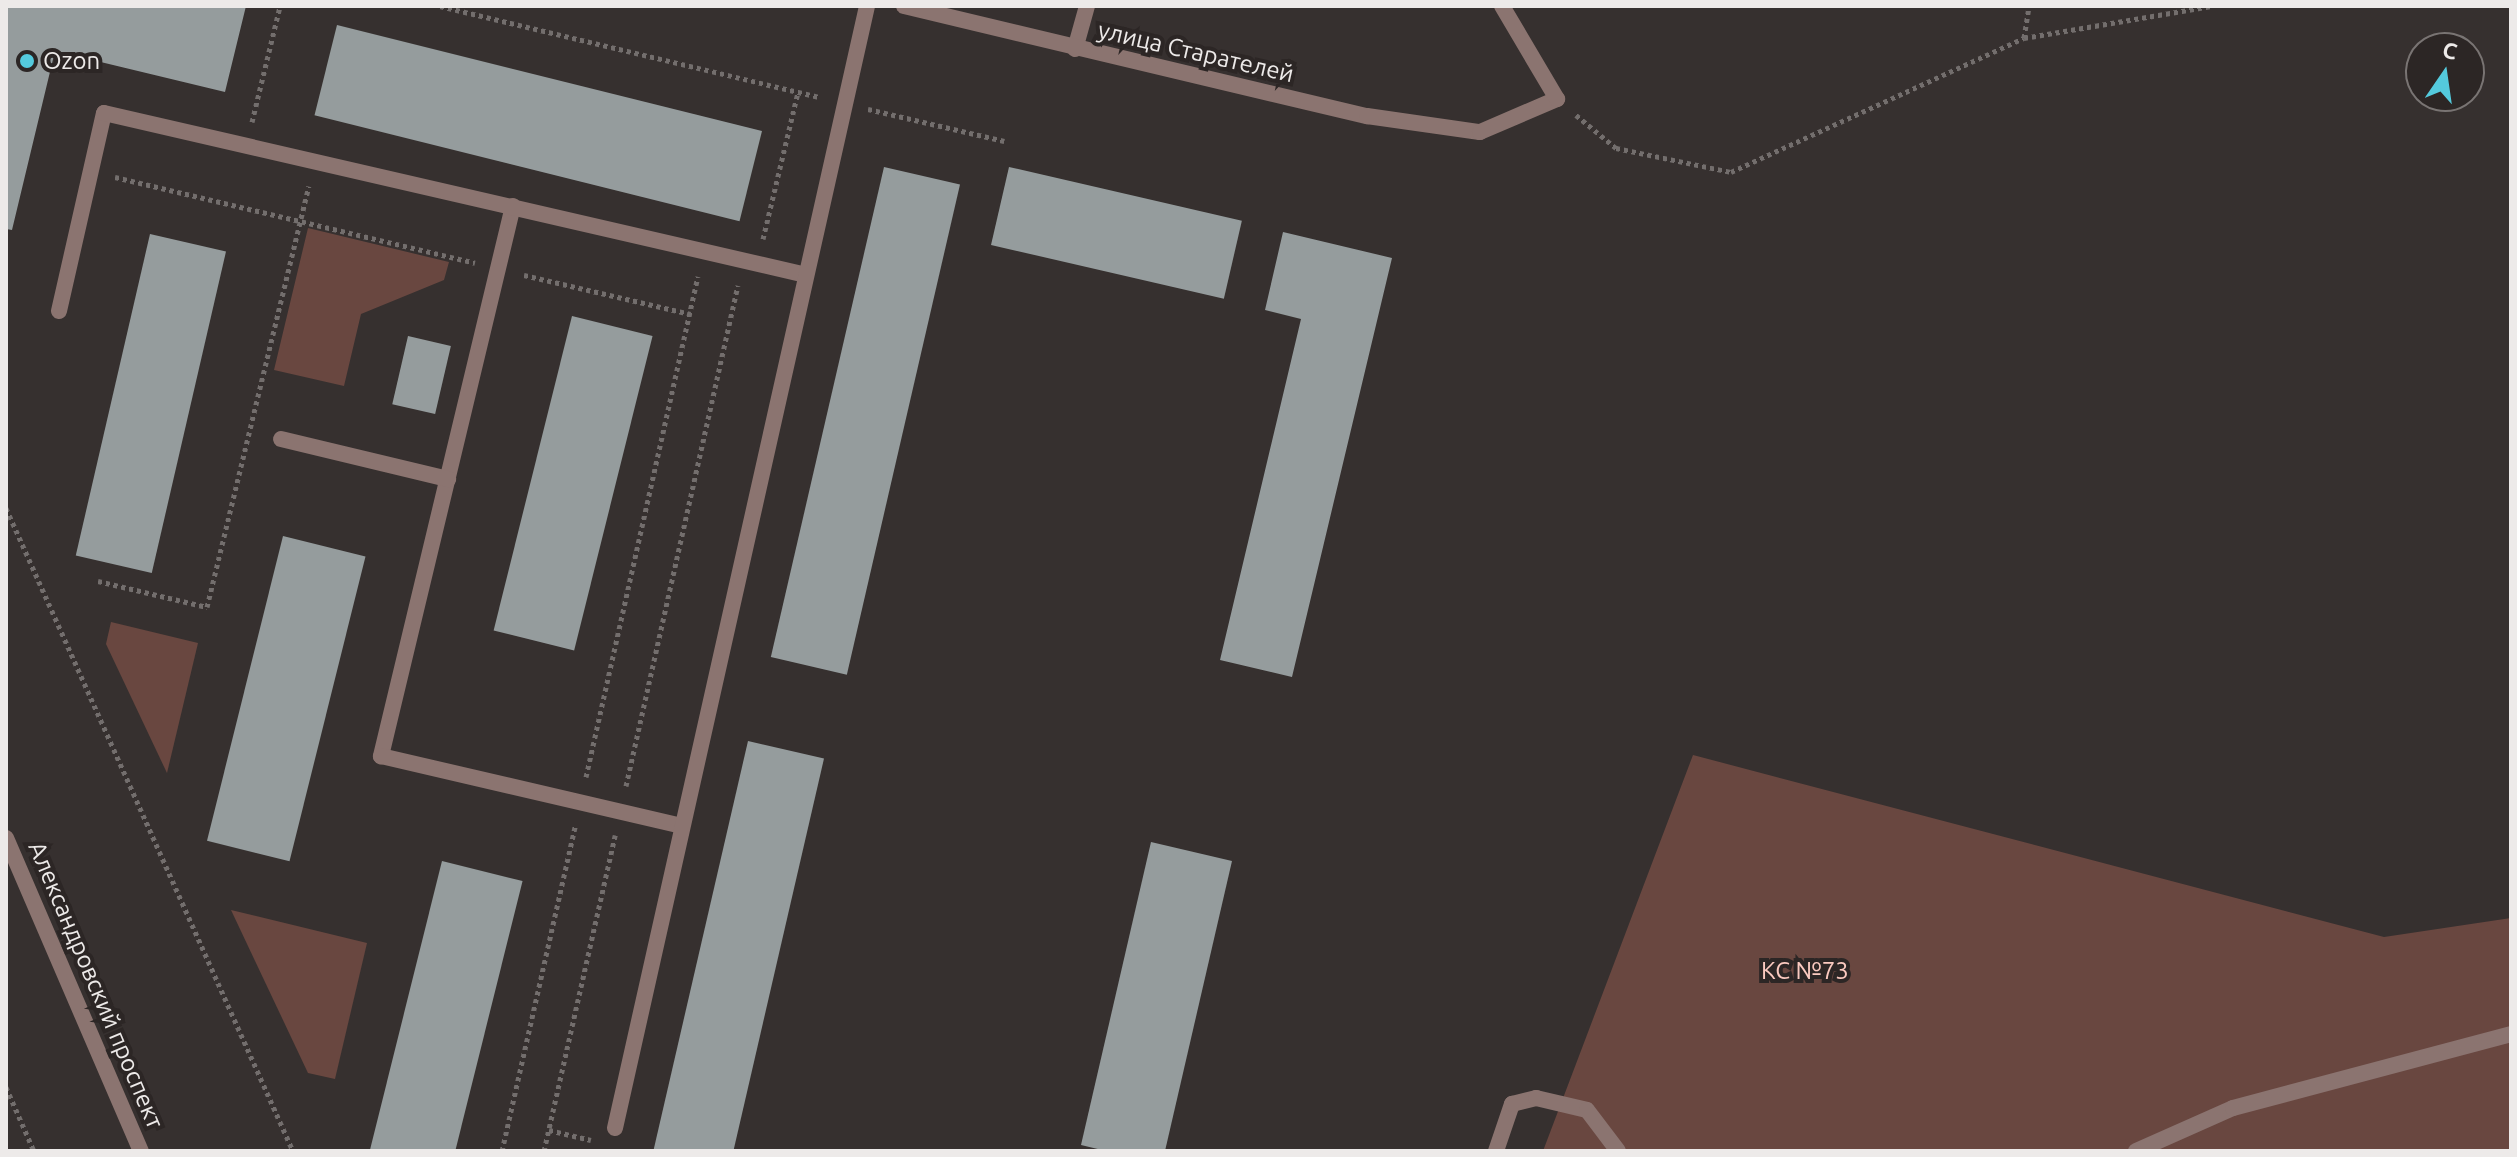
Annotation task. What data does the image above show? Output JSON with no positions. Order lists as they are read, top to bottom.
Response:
{
  "streets": {
    "street": ["улица Старателей", "Александровский проспект"]
  },
  "parks": ["КС №73"],
  "places": ["Ozon"],
  "north": "top"
}
